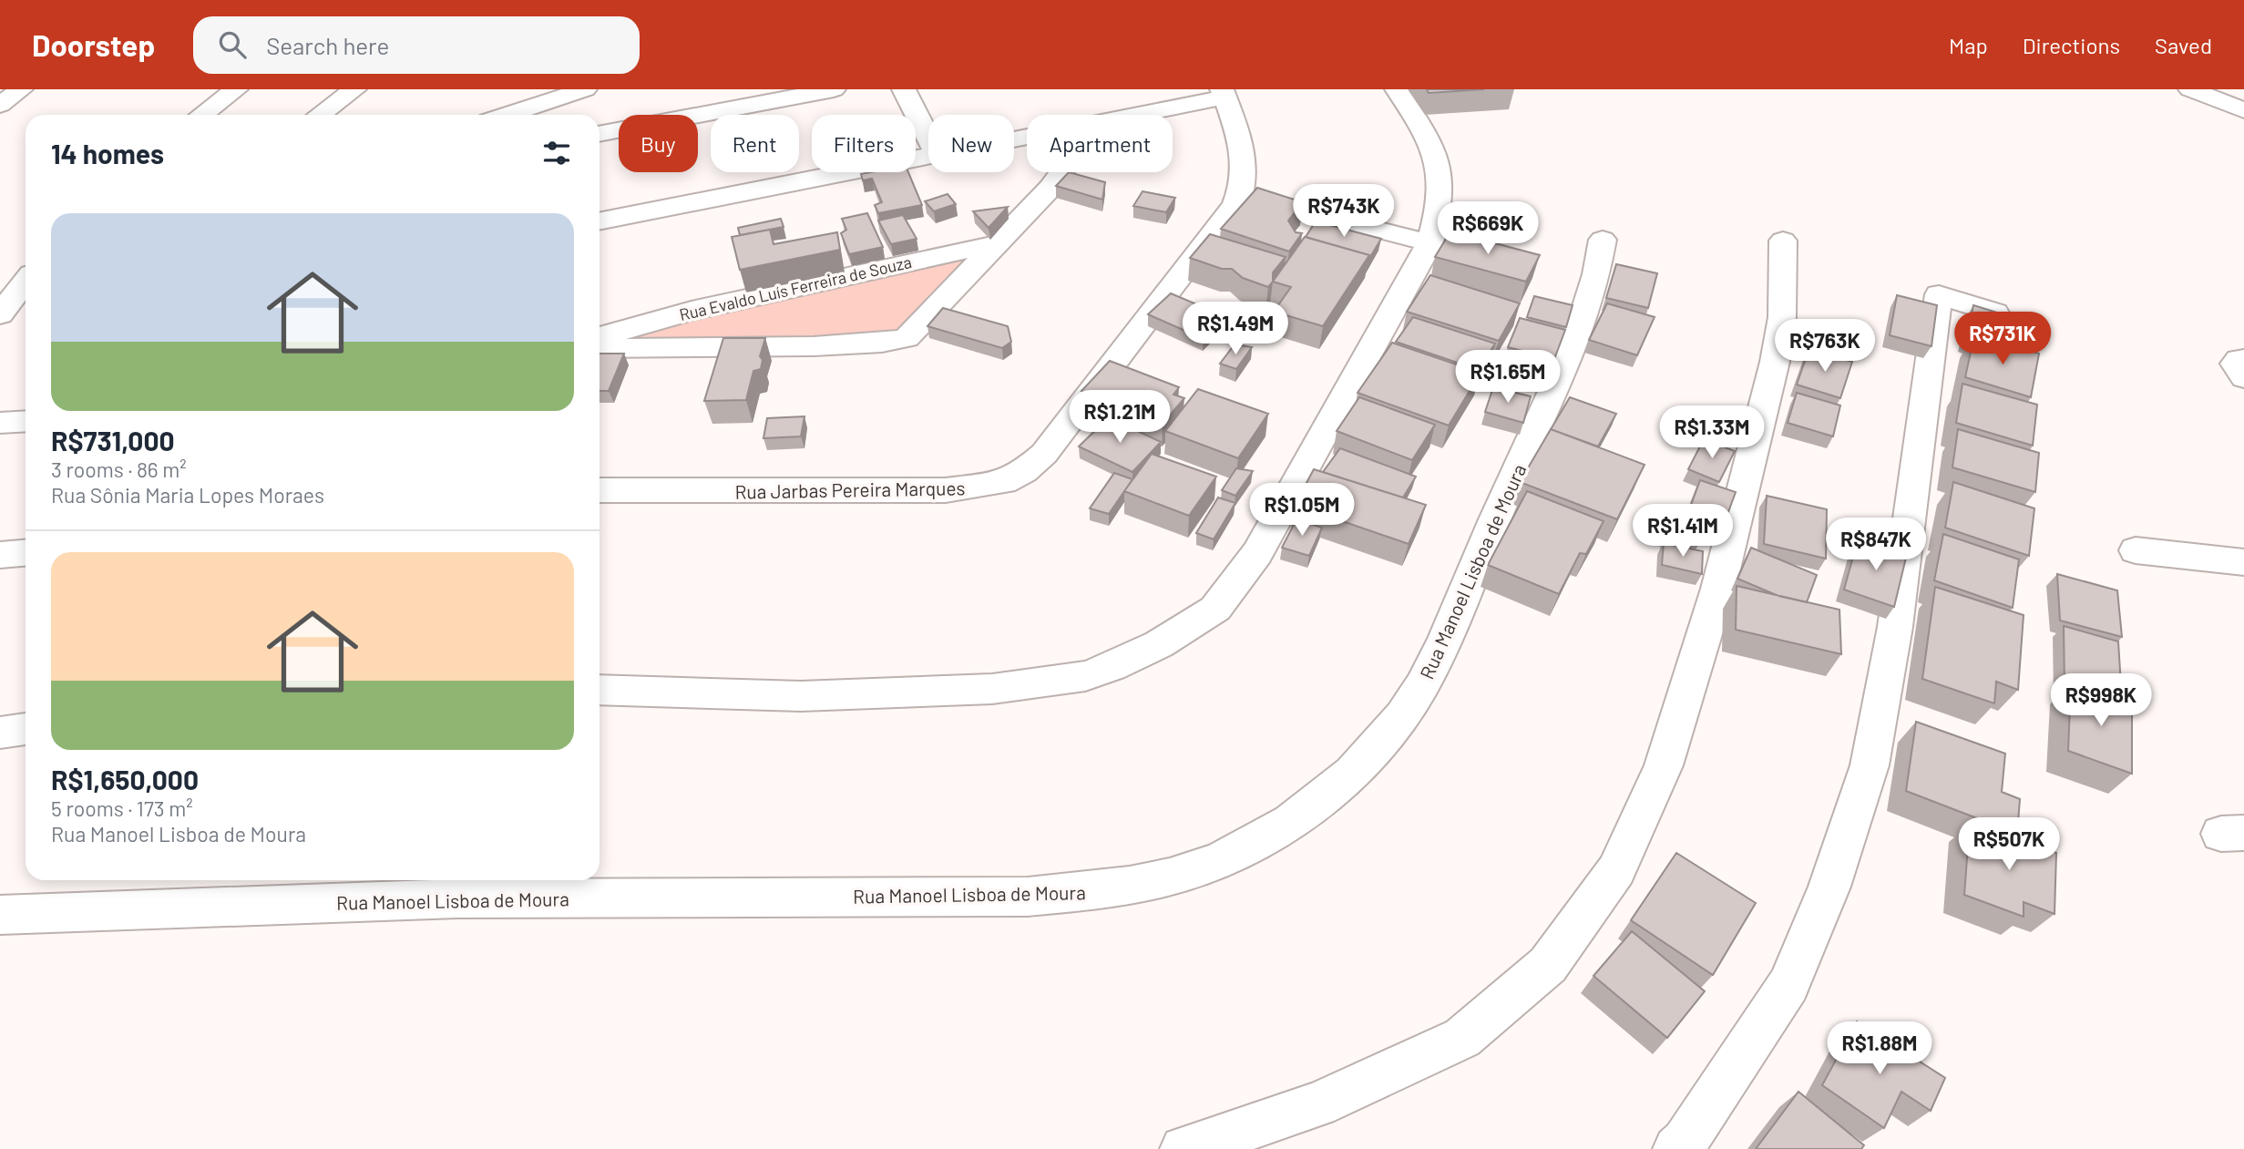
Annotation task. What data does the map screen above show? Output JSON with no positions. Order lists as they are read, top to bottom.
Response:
{
  "streets": {
    "street": ["Rua Evaldo Luís Ferreira de Souza", "Rua Jarbas Pereira Marques", "Rua Manoel Lisboa de Moura"]
  },
  "page": {
    "header": "Doorstep",
    "search": "Search here",
    "nav": ["Map", "Directions", "Saved"],
    "chip": [
      "Buy",
      "Rent",
      "Filters",
      "New",
      "Apartment"
    ],
    "heading": "14 homes",
    "price": [
      "R$743K",
      "R$669K",
      "R$1.49M",
      "R$731K",
      "R$763K",
      "R$1.65M",
      "R$1.21M",
      "R$1.33M",
      "R$1.05M",
      "R$1.41M",
      "R$847K",
      "R$998K",
      "R$507K",
      "R$1.88M"
    ],
    "list": [
      {
        "name": "R$731,000",
        "note": "3 rooms · 86 m² · Rua Sônia Maria Lopes Moraes"
      },
      {
        "name": "R$1,650,000",
        "note": "5 rooms · 173 m² · Rua Manoel Lisboa de Moura"
      }
    ]
  }
}
